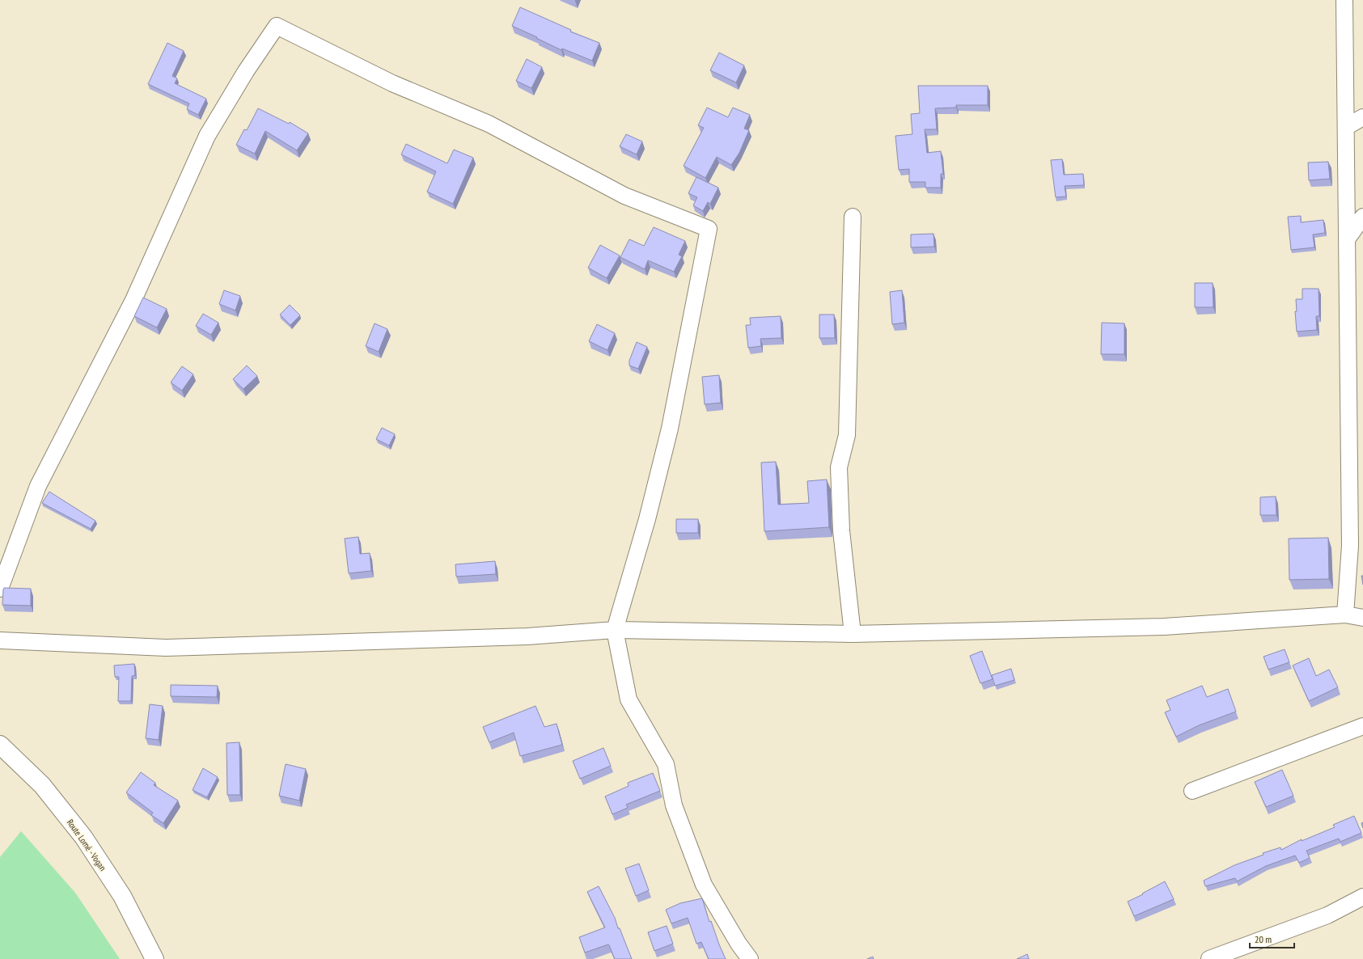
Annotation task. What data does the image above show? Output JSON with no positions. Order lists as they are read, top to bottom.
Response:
{
  "streets": {
    "main road": ["Route Lomé - Vogan"]
  },
  "scale_bar": "20 m"
}
